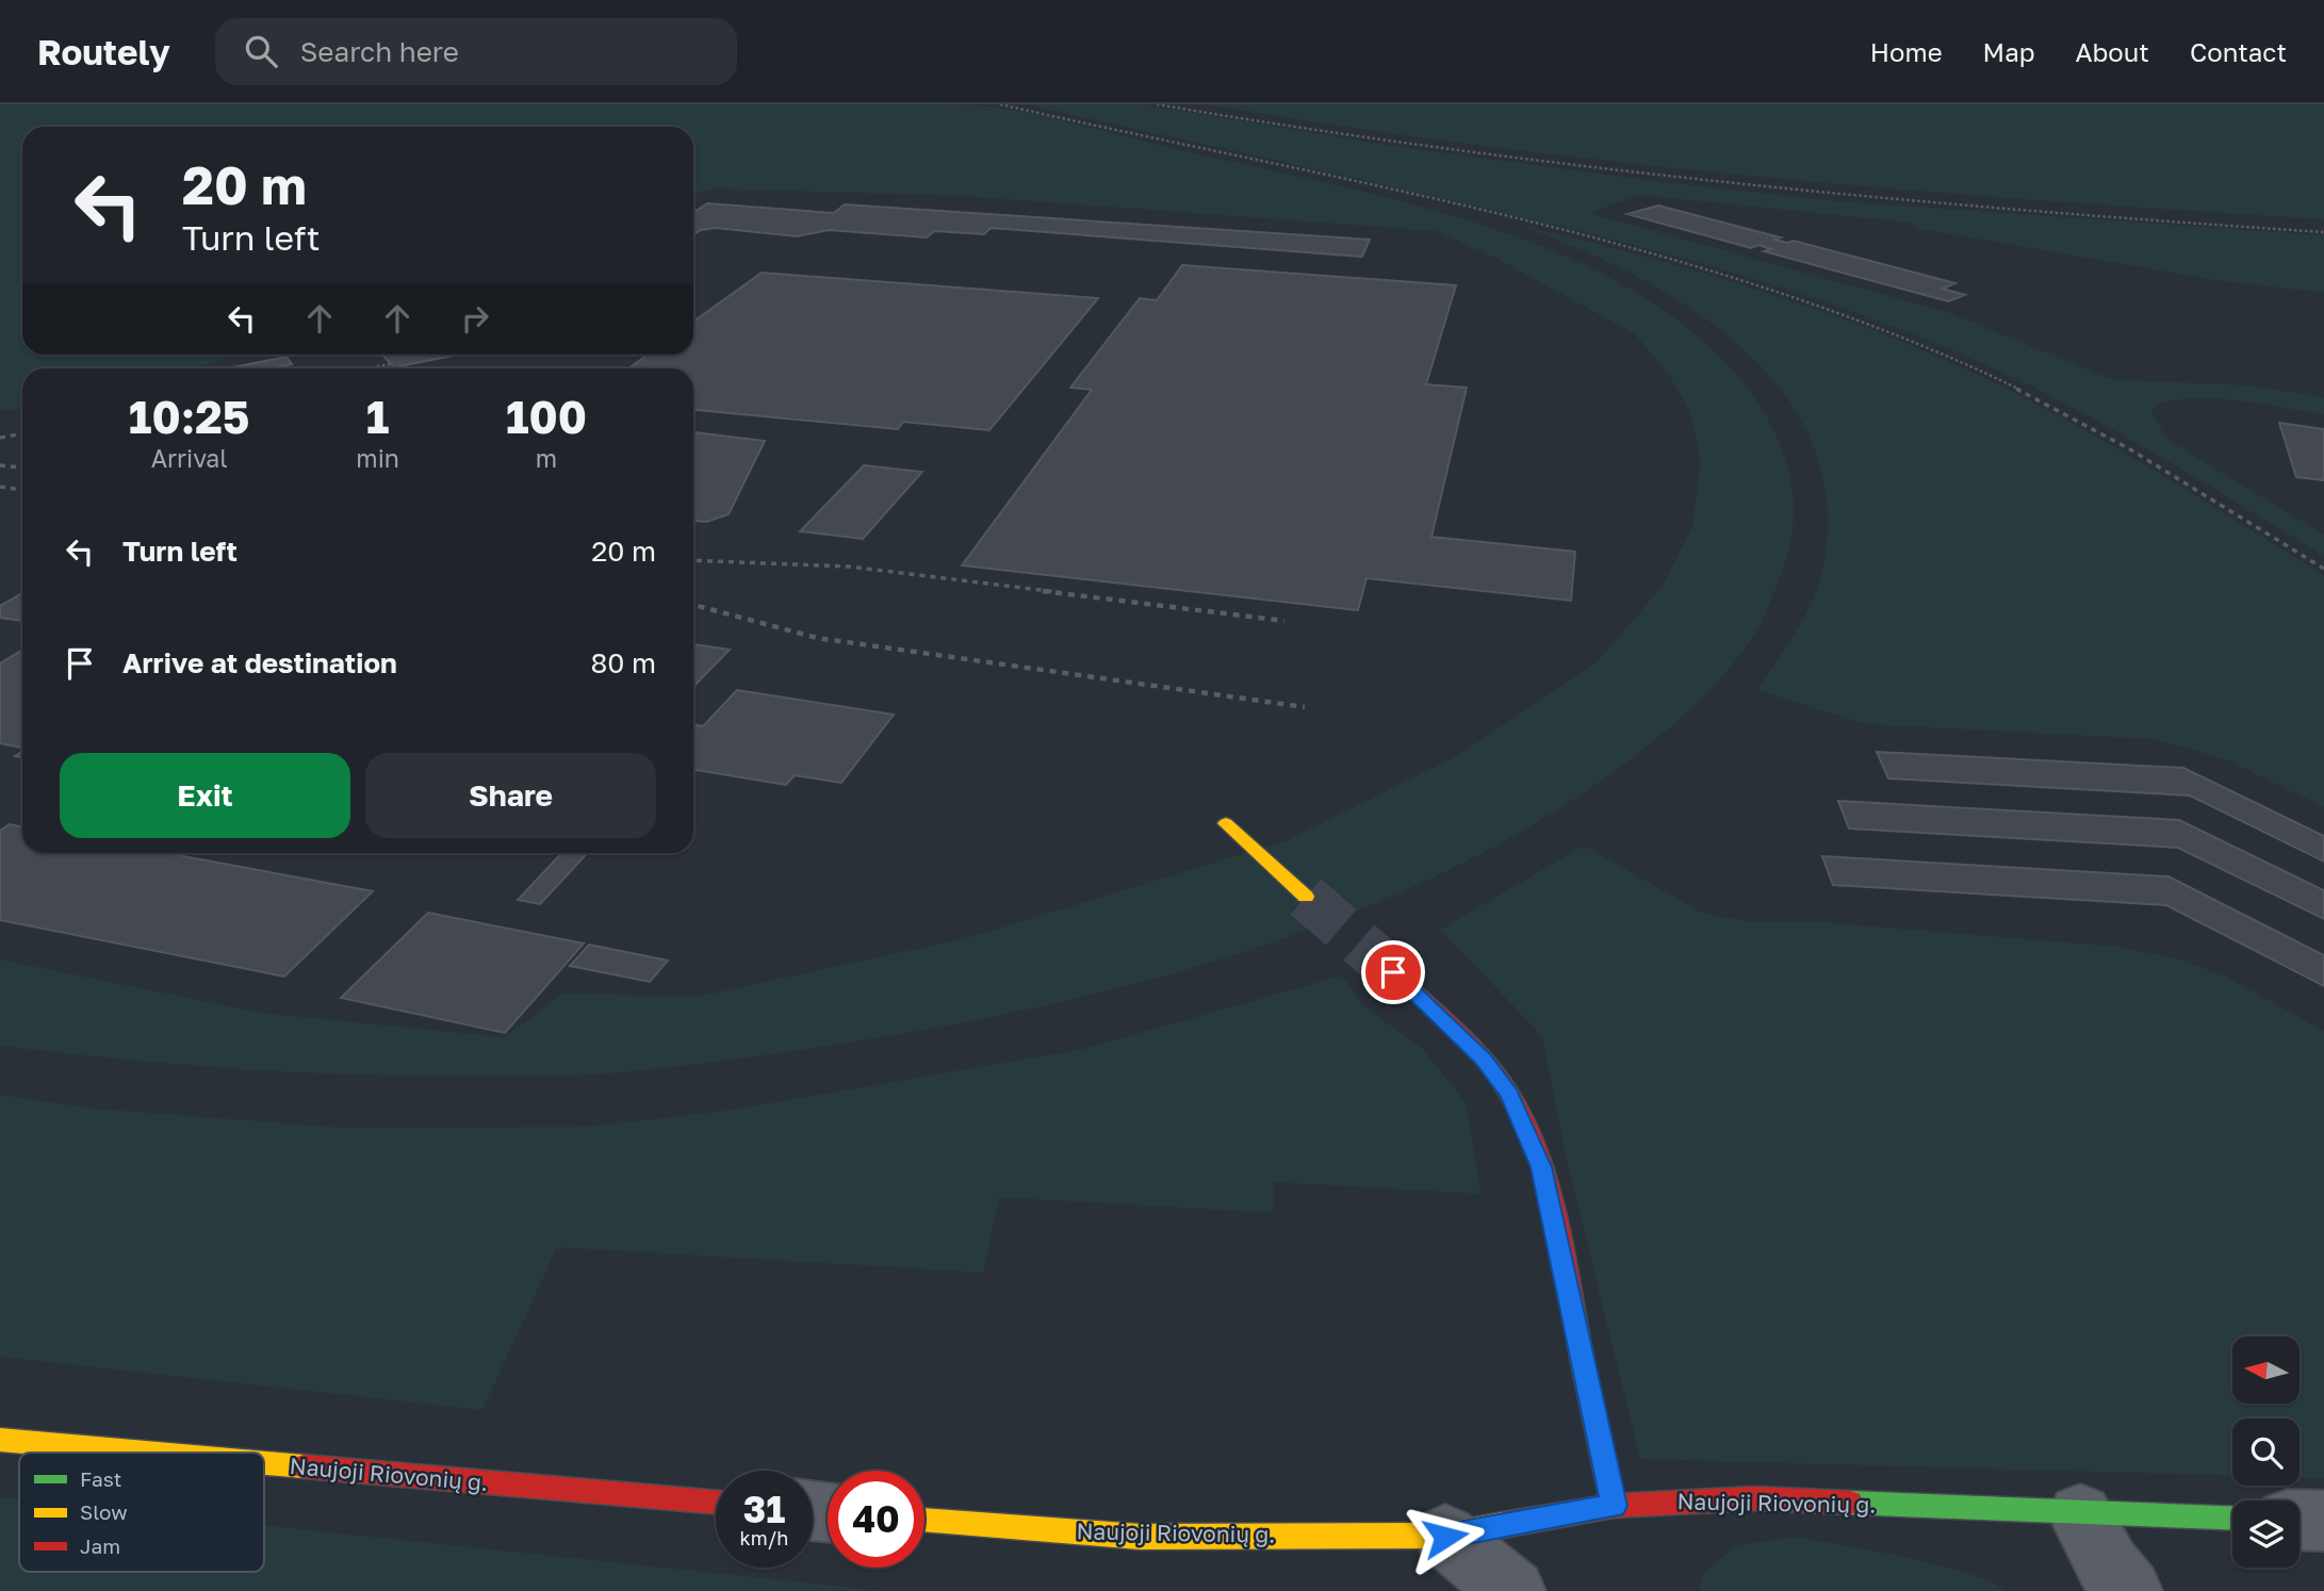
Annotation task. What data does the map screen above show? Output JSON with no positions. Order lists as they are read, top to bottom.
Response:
{
  "streets": {
    "street": ["Naujoji Riovonių g."]
  },
  "legend": ["Fast", "Slow", "Jam"],
  "north": "left",
  "page": {
    "header": "Routely",
    "search": "Search here",
    "nav": [
      "Home",
      "Map",
      "About",
      "Contact"
    ],
    "turn": ["20 m", "Turn left"],
    "eta": [
      "10:25",
      "Arrival",
      "1",
      "min",
      "100",
      "m"
    ],
    "list": [
      {
        "name": "Turn left",
        "value": "20 m"
      },
      {
        "name": "Arrive at destination",
        "value": "80 m"
      }
    ],
    "buttons": ["Exit", "Share"],
    "speed": "31 km/h",
    "limit": "40"
  }
}
